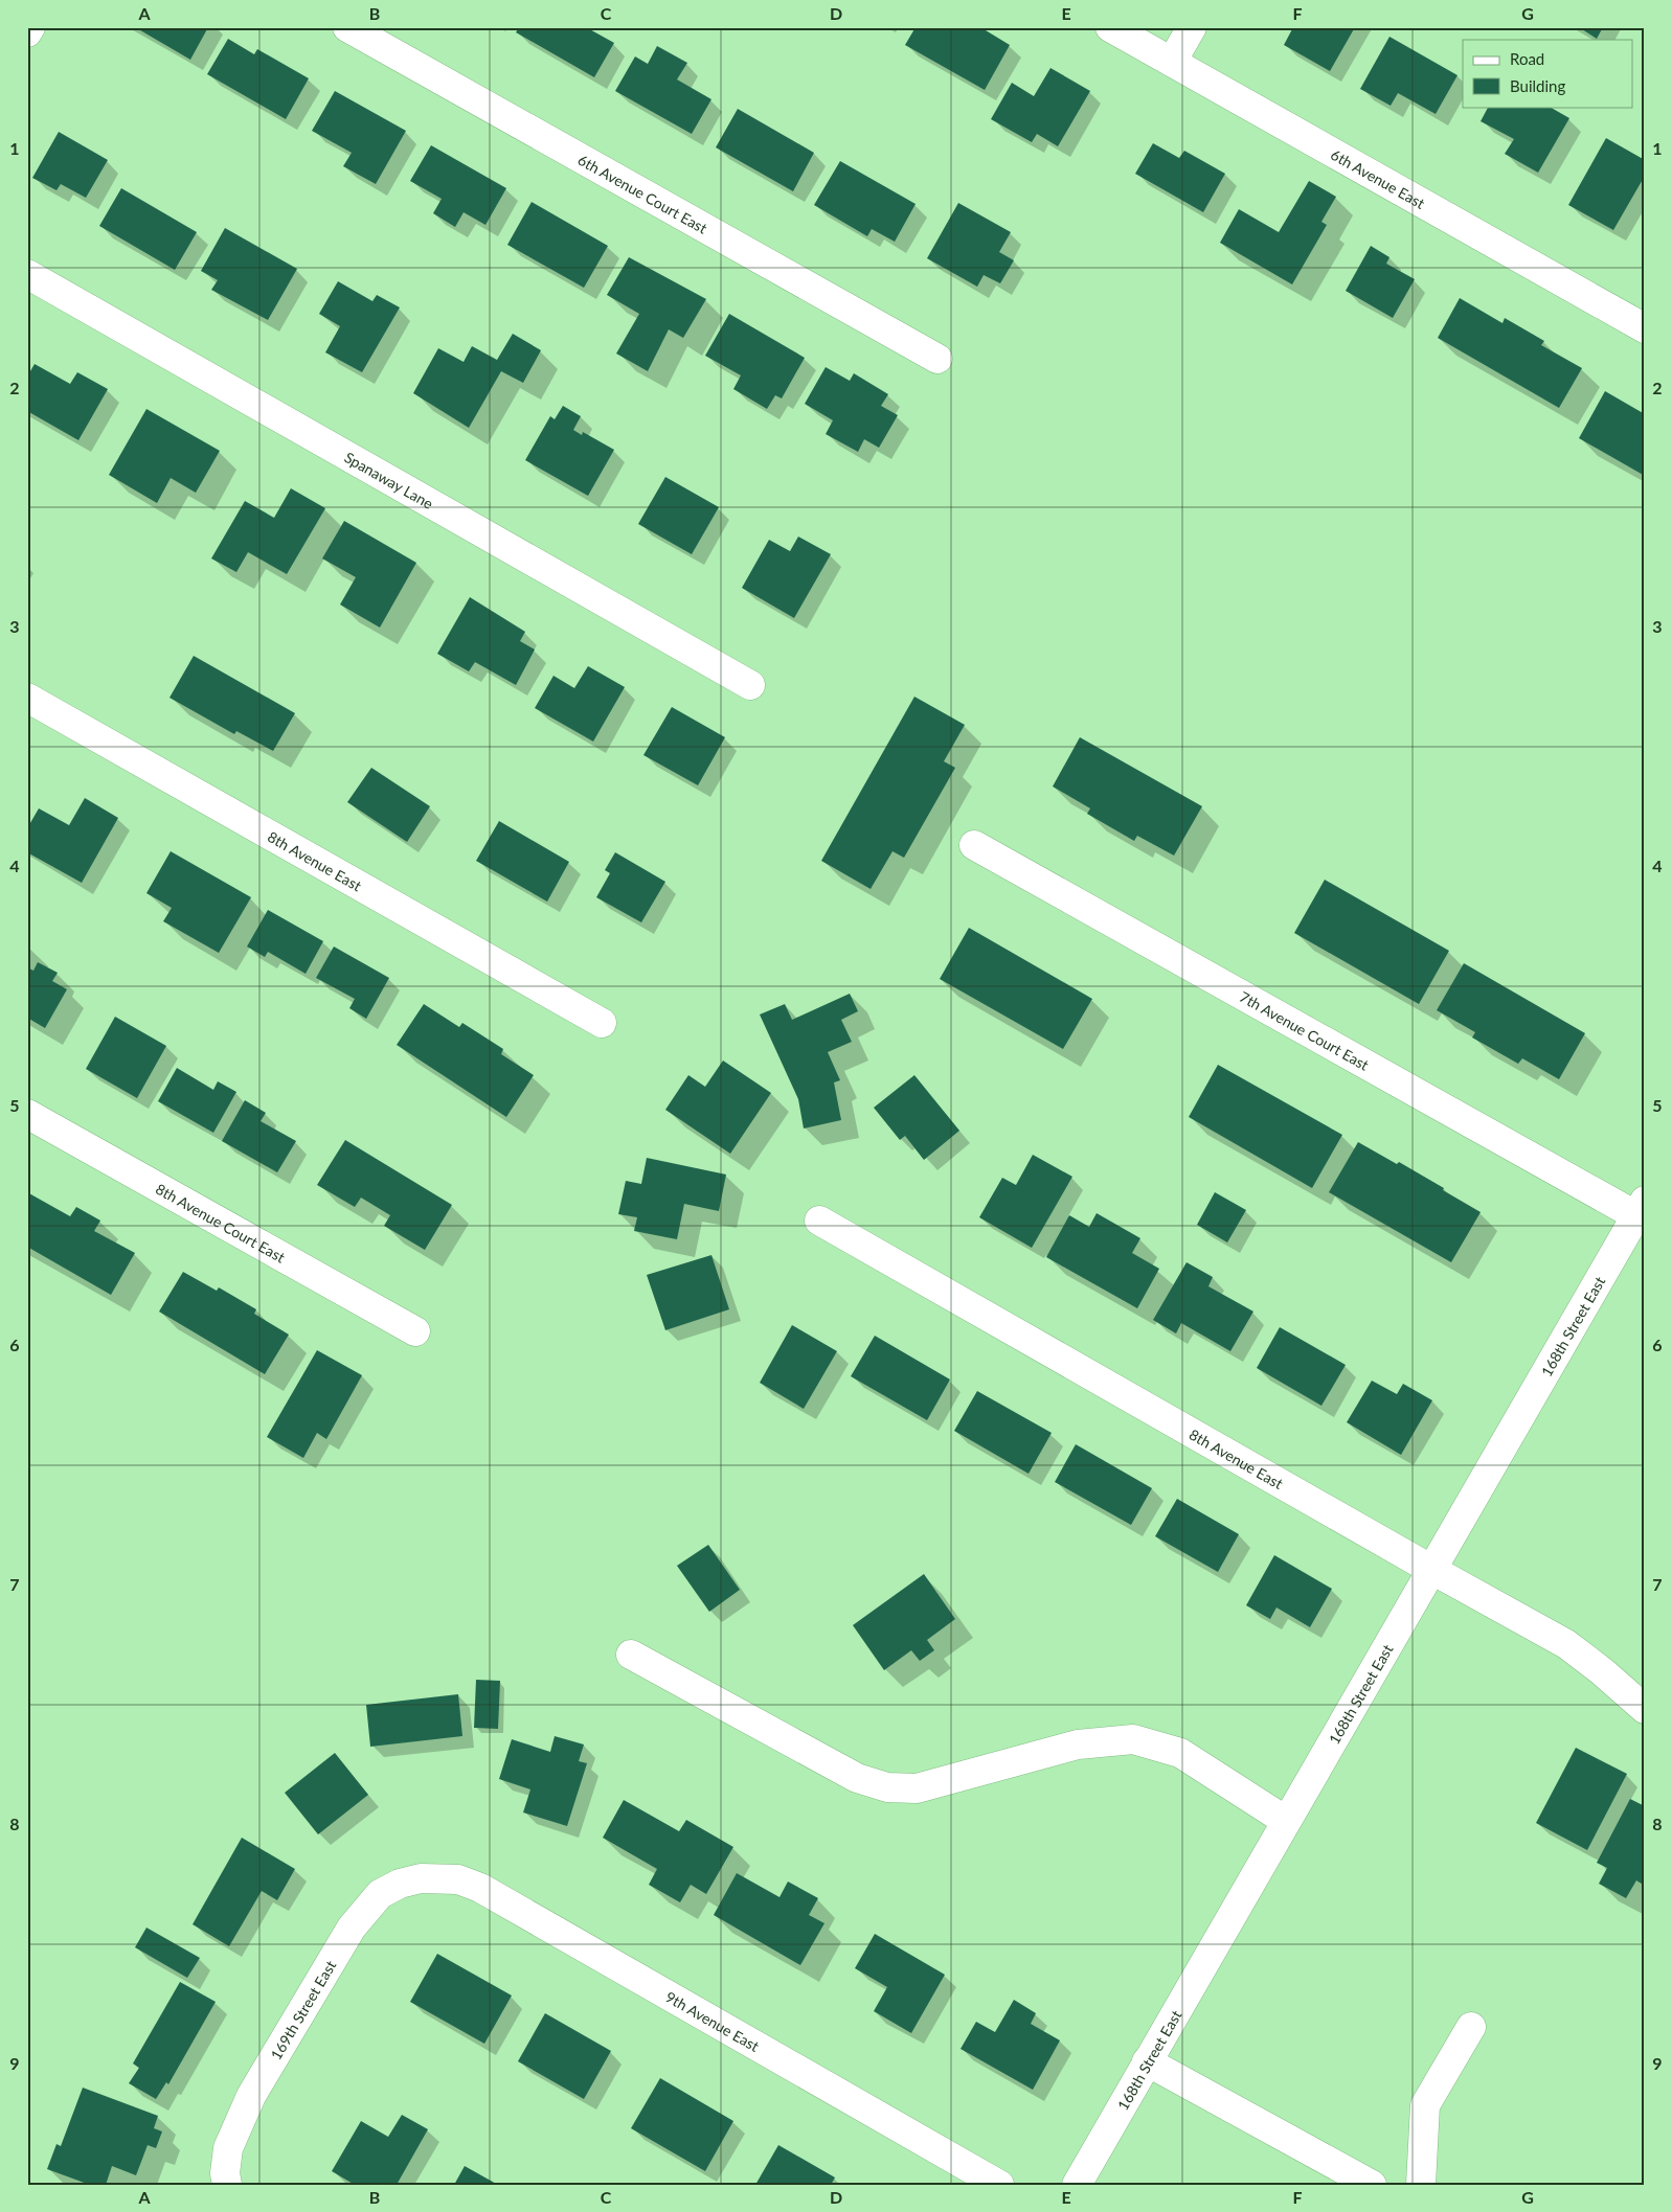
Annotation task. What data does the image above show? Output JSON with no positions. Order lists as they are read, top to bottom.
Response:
{
  "streets": {
    "street": [
      "6th Avenue East",
      "6th Avenue Court East",
      "Spanaway Lane",
      "8th Avenue East",
      "7th Avenue Court East",
      "8th Avenue Court East",
      "168th Street East",
      "169th Street East",
      "9th Avenue East"
    ]
  },
  "crossings": [
    ["8th Avenue East", "168th Street East"],
    ["7th Avenue Court East", "168th Street East"],
    ["169th Street East", "9th Avenue East"]
  ],
  "legend": ["Road", "Building"],
  "grid": {
    "columns": [
      "A",
      "B",
      "C",
      "D",
      "E",
      "F",
      "G"
    ],
    "rows": [
      "1",
      "2",
      "3",
      "4",
      "5",
      "6",
      "7",
      "8",
      "9"
    ]
  }
}
